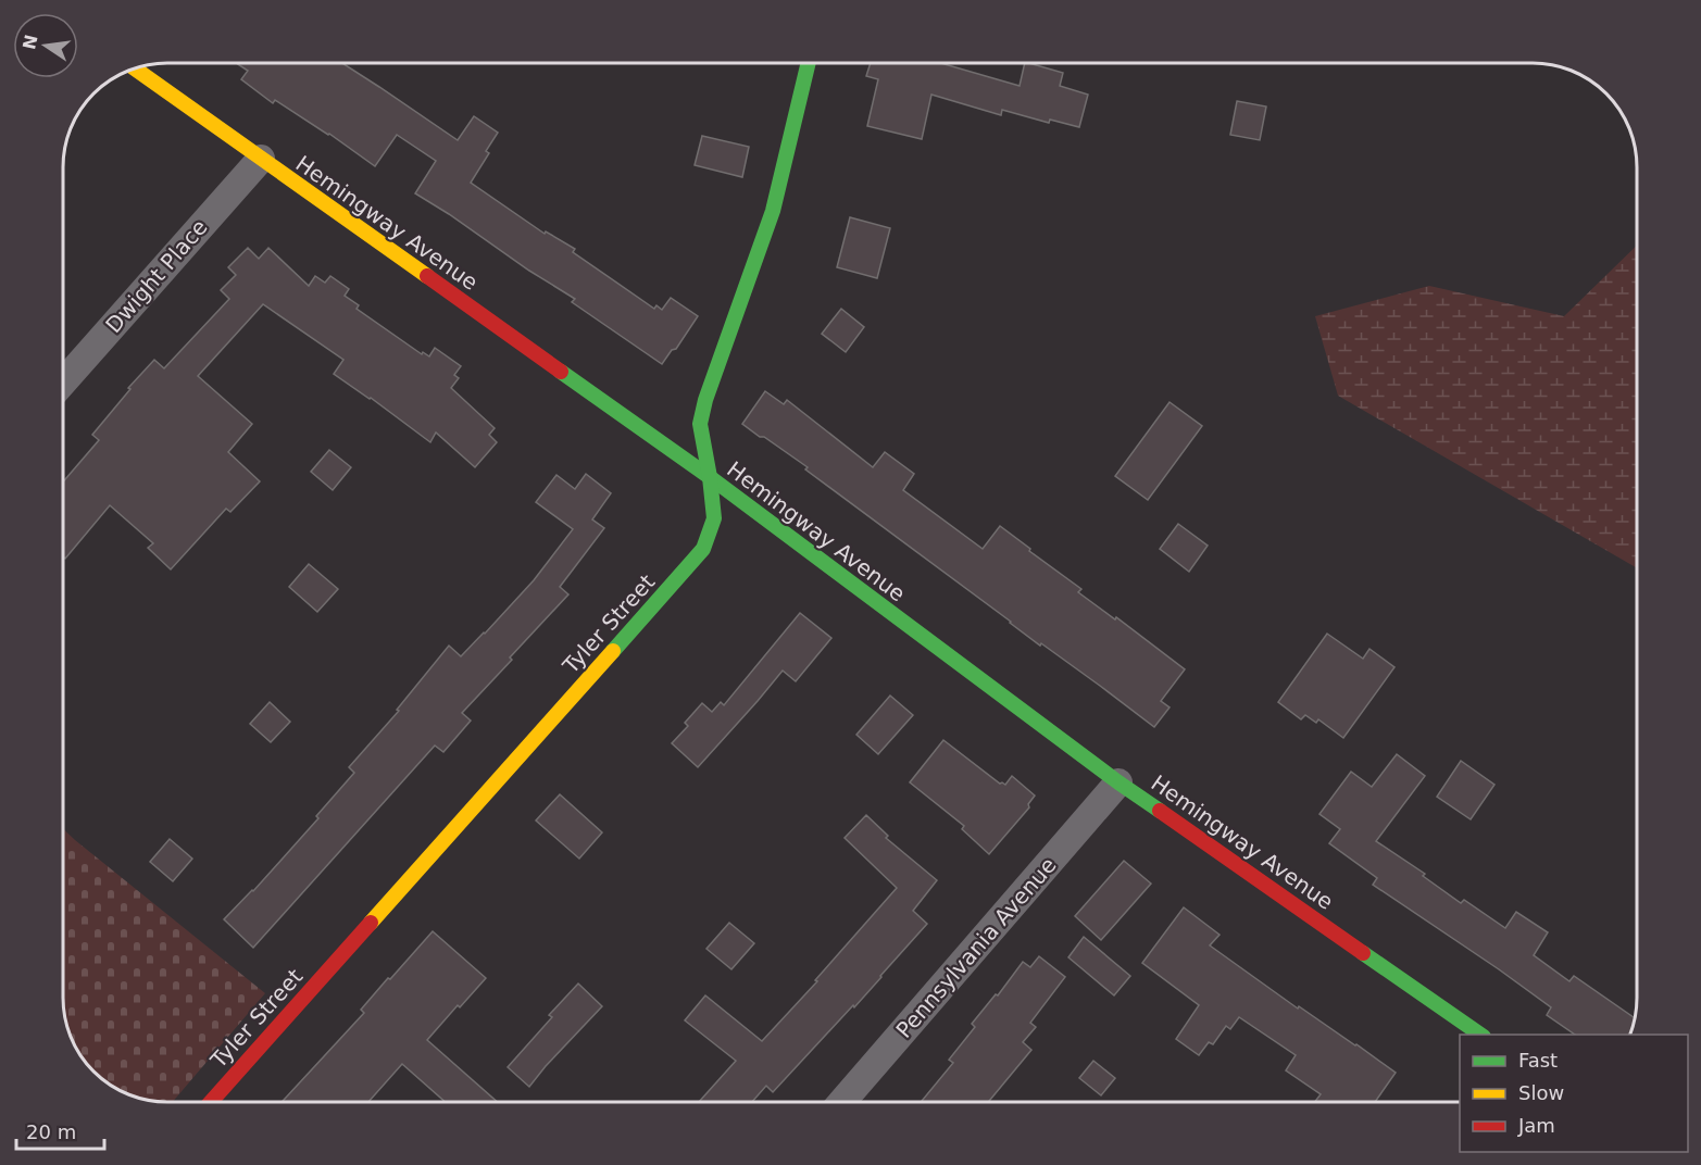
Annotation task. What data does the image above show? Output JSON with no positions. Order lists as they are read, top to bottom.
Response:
{
  "streets": {
    "main road": ["Hemingway Avenue", "Tyler Street"],
    "street": ["Dwight Place", "Pennsylvania Avenue"]
  },
  "crossings": [
    ["Hemingway Avenue", "Dwight Place"],
    ["Hemingway Avenue", "Tyler Street"],
    ["Hemingway Avenue", "Pennsylvania Avenue"]
  ],
  "legend": ["Fast", "Slow", "Jam"],
  "scale_bar": "20 m",
  "north": "left"
}
